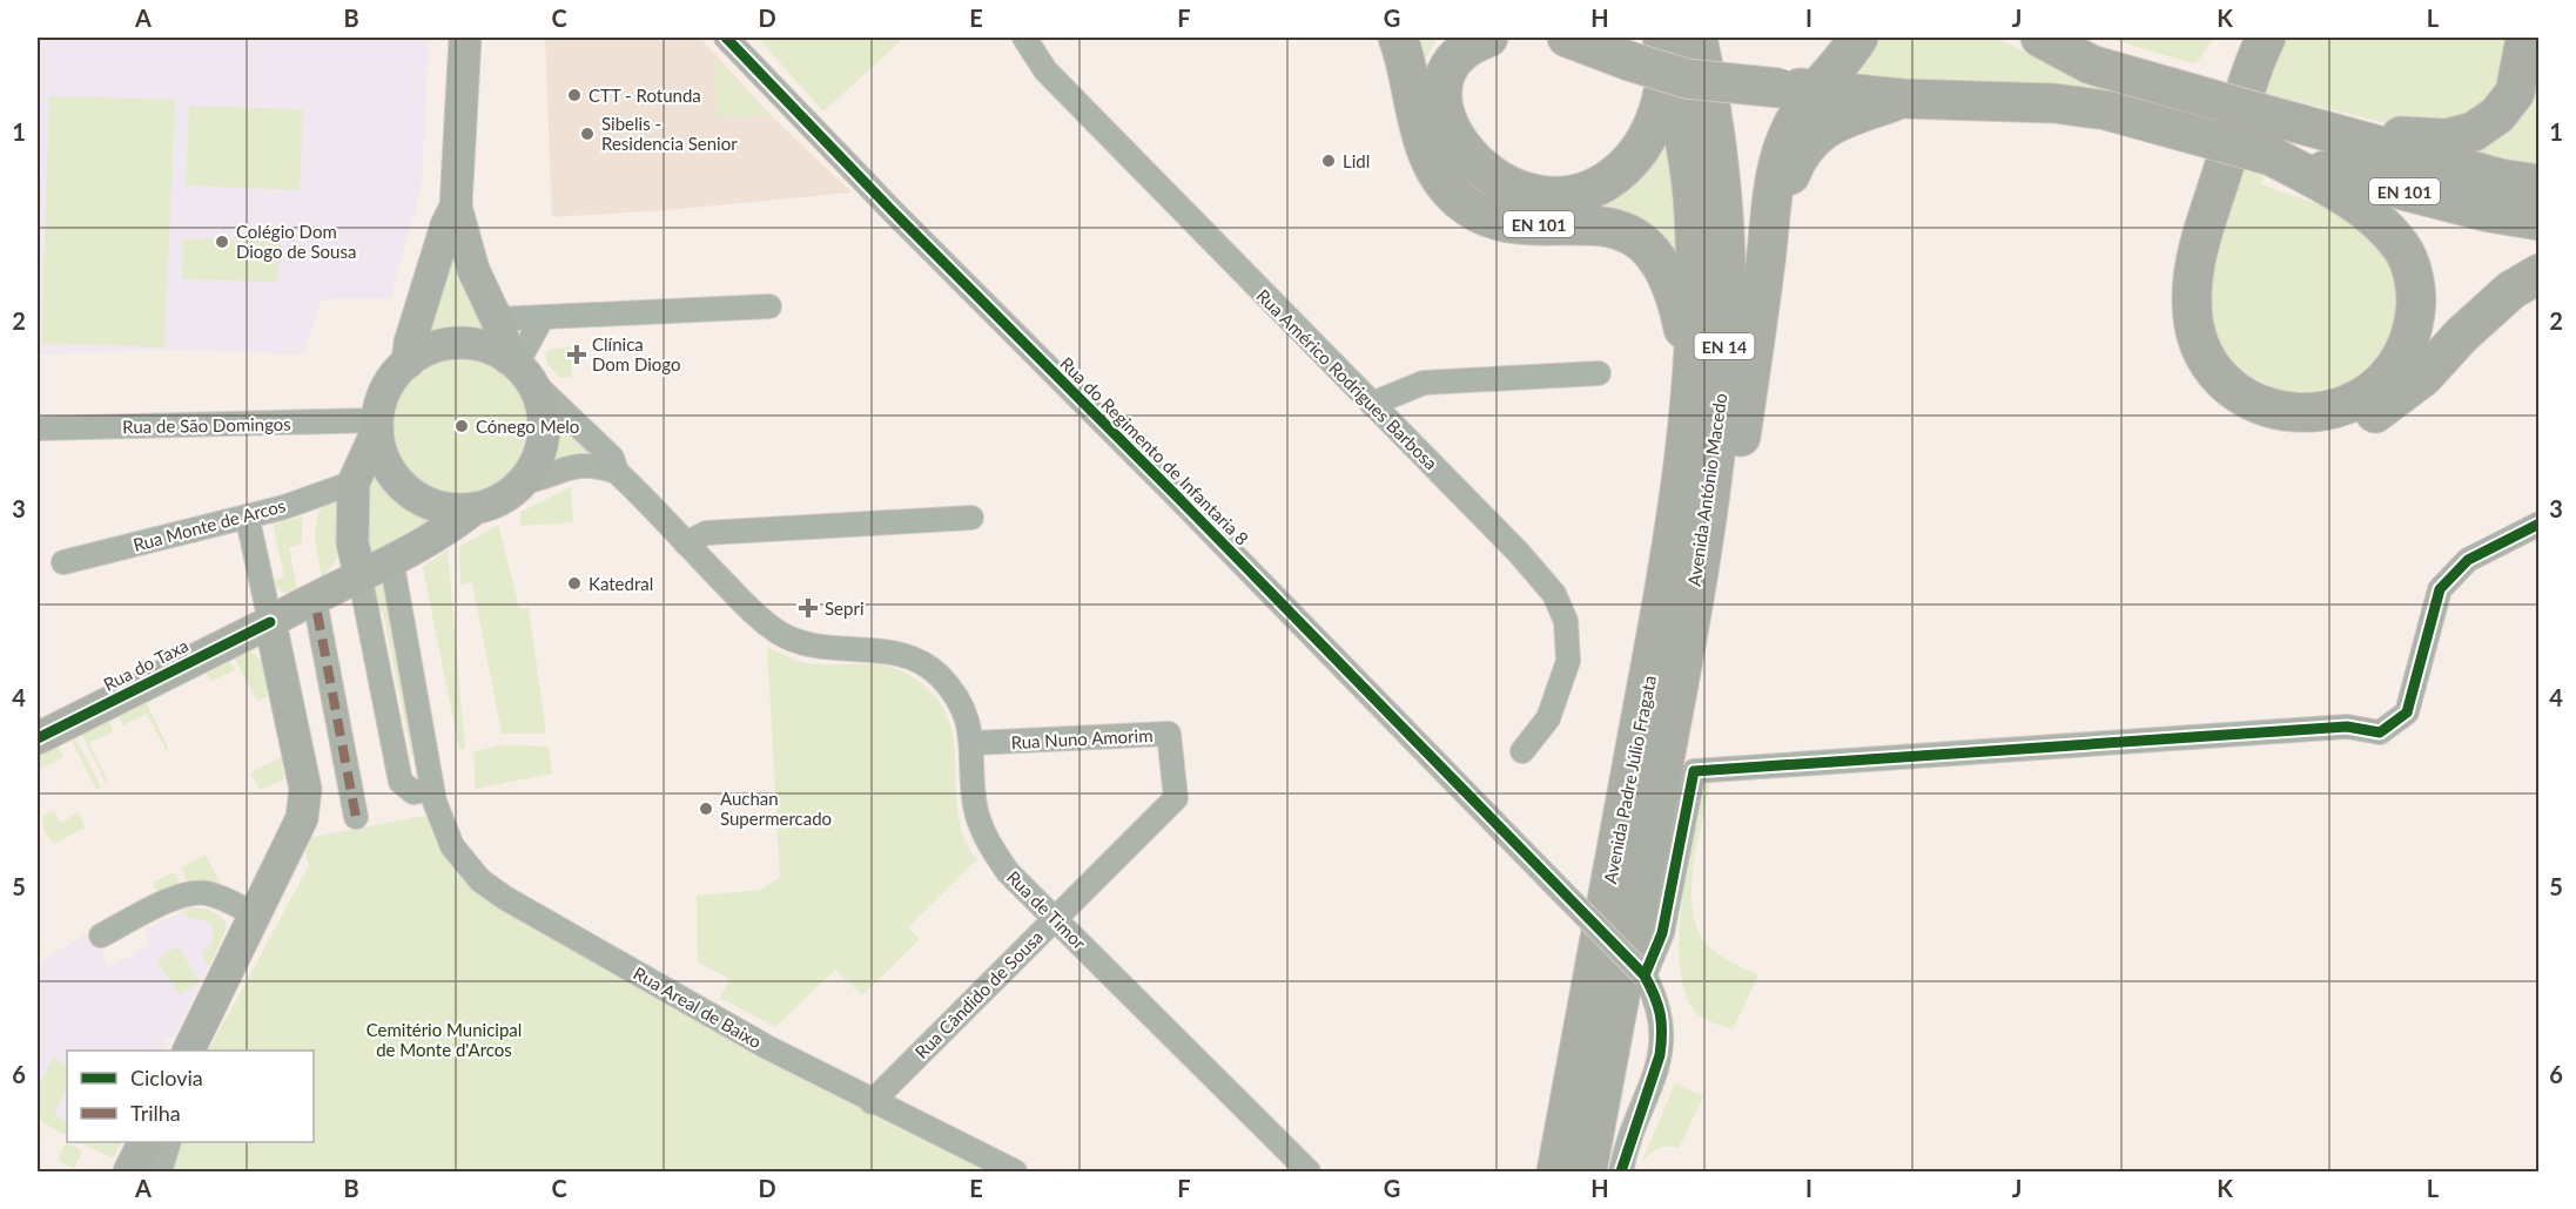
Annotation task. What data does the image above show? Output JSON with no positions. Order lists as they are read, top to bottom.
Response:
{
  "streets": {
    "highway": [
      "EN 101",
      "EN 14",
      "Avenida António Macedo",
      "Avenida Padre Júlio Fragata"
    ],
    "street": [
      "Rua Américo Rodrigues Barbosa",
      "Rua de São Domingos",
      "Rua do Regimento de Infantaria 8",
      "Rua Monte de Arcos",
      "Rua do Taxa",
      "Rua Nuno Amorim",
      "Rua de Timor",
      "Rua Cândido de Sousa",
      "Rua Areal de Baixo"
    ]
  },
  "crossings": [
    ["EN 101", "Avenida António Macedo"],
    ["EN 101", "Avenida Padre Júlio Fragata"],
    ["Rua de São Domingos", "Rua do Taxa"],
    ["Rua de São Domingos", "Rua de Timor"],
    ["Rua do Regimento de Infantaria 8", "Avenida Padre Júlio Fragata"],
    ["Avenida António Macedo", "Avenida Padre Júlio Fragata"],
    ["Rua do Taxa", "Rua de Timor"],
    ["Rua do Taxa", "Rua Areal de Baixo"],
    ["Rua Nuno Amorim", "Rua de Timor"],
    ["Rua Nuno Amorim", "Rua Cândido de Sousa"],
    ["Rua de Timor", "Rua Cândido de Sousa"],
    ["Rua Cândido de Sousa", "Rua Areal de Baixo"]
  ],
  "parks": ["Cemitério Municipal de Monte d'Arcos"],
  "places": {
    "other": [
      "CTT - Rotunda",
      "Sibelis - Residencia Senior",
      "Lidl",
      "Colégio Dom Diogo de Sousa",
      "Cónego Melo",
      "Katedral",
      "Auchan Supermercado"
    ],
    "health": ["Clínica Dom Diogo", "Sepri"]
  },
  "legend": ["Ciclovia", "Trilha"],
  "grid": {
    "columns": [
      "A",
      "B",
      "C",
      "D",
      "E",
      "F",
      "G",
      "H",
      "I",
      "J",
      "K",
      "L"
    ],
    "rows": [
      "1",
      "2",
      "3",
      "4",
      "5",
      "6"
    ]
  }
}
